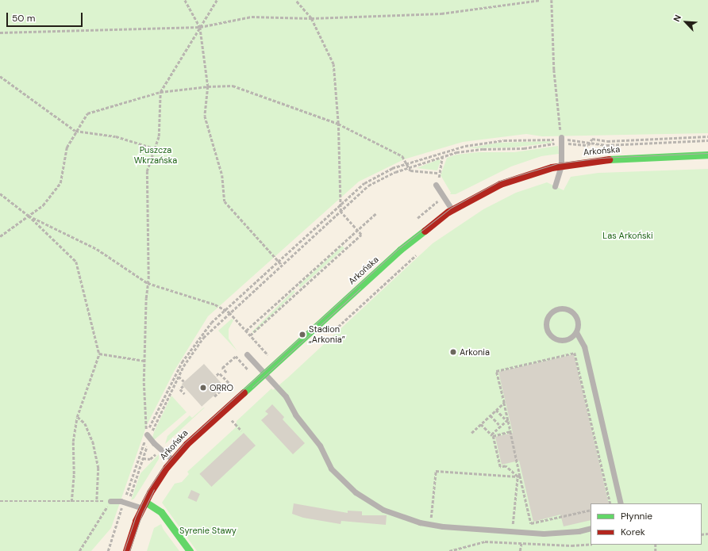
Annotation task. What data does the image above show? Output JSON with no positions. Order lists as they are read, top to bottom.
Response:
{
  "streets": {
    "street": ["Arkońska"]
  },
  "parks": ["Puszcza Wkrzańska", "Las Arkoński", "Syrenie Stawy"],
  "places": ["Stadion „Arkonia”", "Arkonia", "ORRO"],
  "legend": ["Płynnie", "Korek"],
  "scale_bar": "50 m",
  "north": "top left"
}
